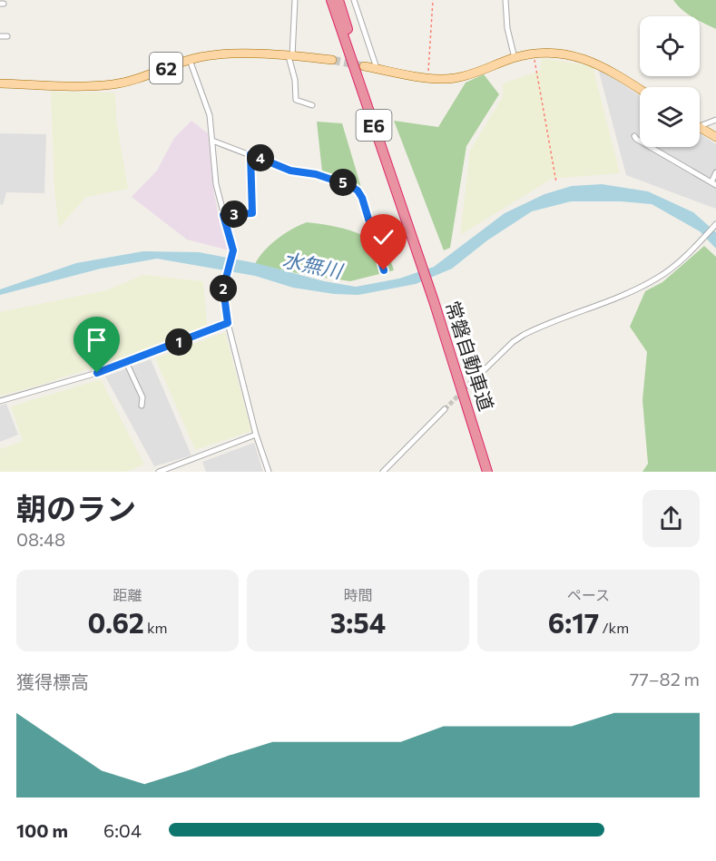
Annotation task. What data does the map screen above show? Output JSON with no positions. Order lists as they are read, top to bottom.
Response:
{
  "streets": {
    "highway": ["E6", "常磐自動車道"],
    "main road": ["62"]
  },
  "water": ["水無川"],
  "page": {
    "pins": [
      "4",
      "5",
      "3",
      "2",
      "1"
    ],
    "heading": ["朝のラン", "08:48"],
    "stats": [
      ["距離", "0.62 km"],
      ["時間", "3:54"],
      ["ペース", "6:17 /km"]
    ],
    "chart": ["獲得標高", "77–82 m"],
    "list": [
      {
        "name": "100 m",
        "note": "6:04"
      }
    ]
  }
}
